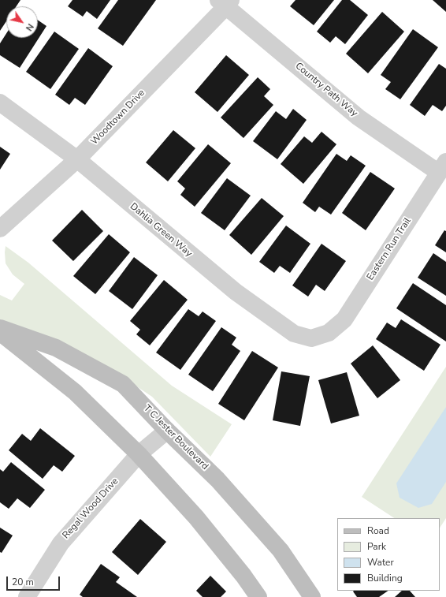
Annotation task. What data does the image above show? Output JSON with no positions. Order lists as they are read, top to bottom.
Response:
{
  "streets": {
    "street": [
      "Country Path Way",
      "Woodtown Drive",
      "Dahlia Green Way",
      "Eastern Run Trail",
      "T C Jester Boulevard",
      "Regal Wood Drive"
    ]
  },
  "crossings": [
    ["Country Path Way", "Woodtown Drive"],
    ["Country Path Way", "Eastern Run Trail"],
    ["Woodtown Drive", "Dahlia Green Way"],
    ["Dahlia Green Way", "Eastern Run Trail"],
    ["T C Jester Boulevard", "Regal Wood Drive"]
  ],
  "legend": [
    "Road",
    "Park",
    "Water",
    "Building"
  ],
  "scale_bar": "20 m",
  "north": "bottom right"
}
